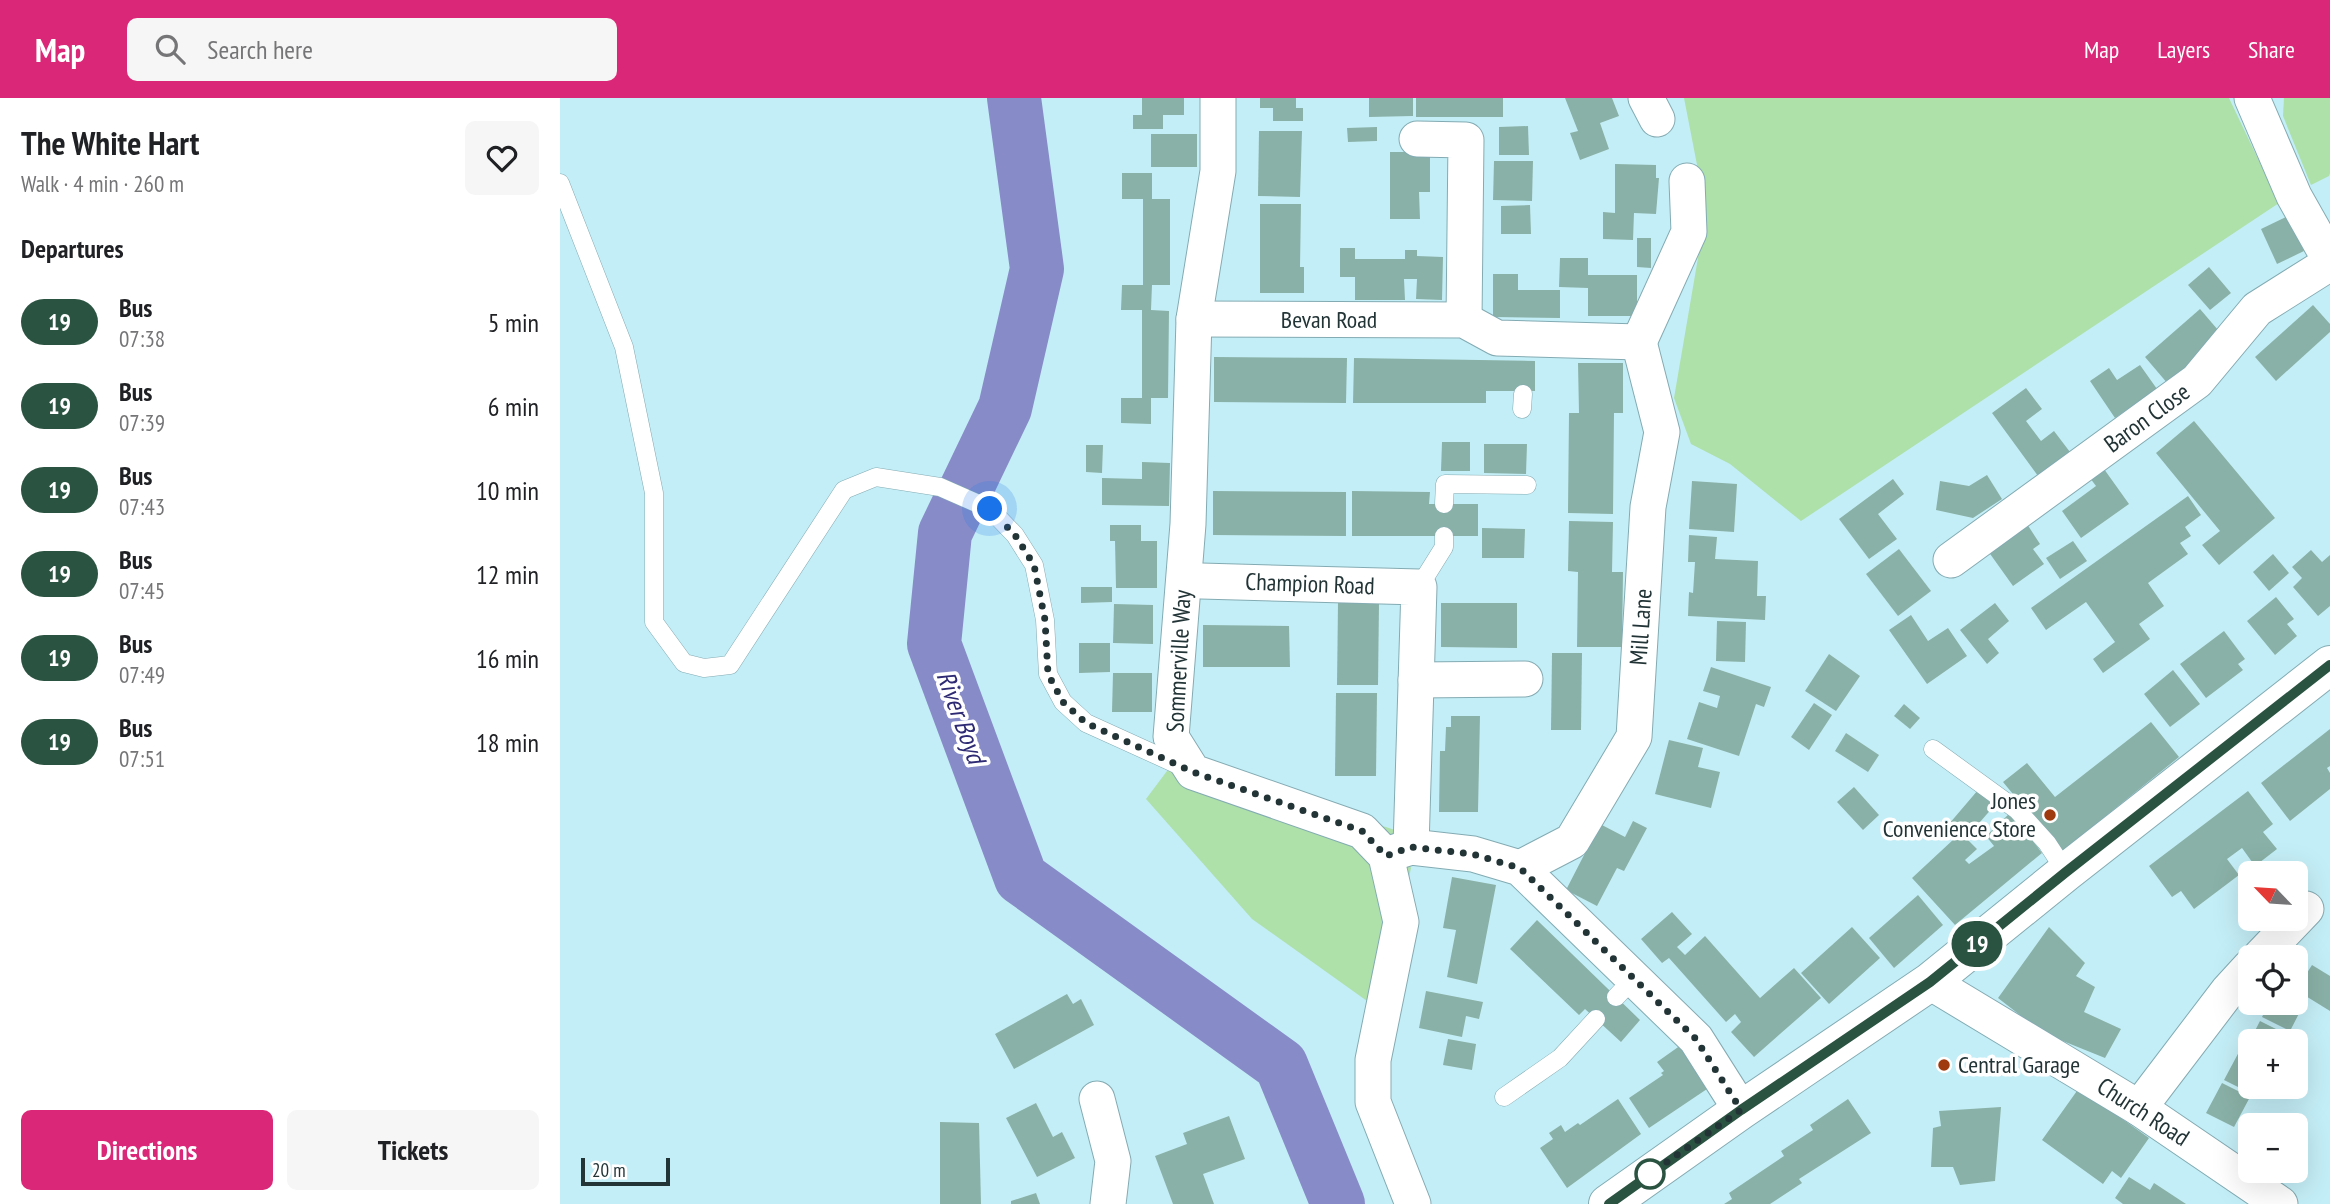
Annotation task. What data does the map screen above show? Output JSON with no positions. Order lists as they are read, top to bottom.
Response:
{
  "streets": {
    "street": [
      "Bevan Road",
      "Baron Close",
      "Champion Road",
      "Mill Lane",
      "Sommerville Way",
      "Church Road"
    ]
  },
  "crossings": [
    ["Bevan Road", "Mill Lane"],
    ["Bevan Road", "Sommerville Way"]
  ],
  "water": ["River Boyd"],
  "places": ["Jones Convenience Store", "Central Garage"],
  "lines": ["bus line 19"],
  "scale_bar": "20 m",
  "north": "top left",
  "page": {
    "header": "Map",
    "search": "Search here",
    "nav": ["Map", "Layers", "Share"],
    "heading": [
      ["The White Hart", "Walk · 4 min · 260 m"],
      "Departures"
    ],
    "on_map": "19",
    "list": [
      {
        "mark": "19",
        "name": "Bus",
        "note": "07:38",
        "value": "5 min"
      },
      {
        "mark": "19",
        "name": "Bus",
        "note": "07:39",
        "value": "6 min"
      },
      {
        "mark": "19",
        "name": "Bus",
        "note": "07:43",
        "value": "10 min"
      },
      {
        "mark": "19",
        "name": "Bus",
        "note": "07:45",
        "value": "12 min"
      },
      {
        "mark": "19",
        "name": "Bus",
        "note": "07:49",
        "value": "16 min"
      },
      {
        "mark": "19",
        "name": "Bus",
        "note": "07:51",
        "value": "18 min"
      }
    ],
    "map_buttons": ["+", "−"],
    "buttons": ["Directions", "Tickets"],
    "scale": "20 m"
  }
}
